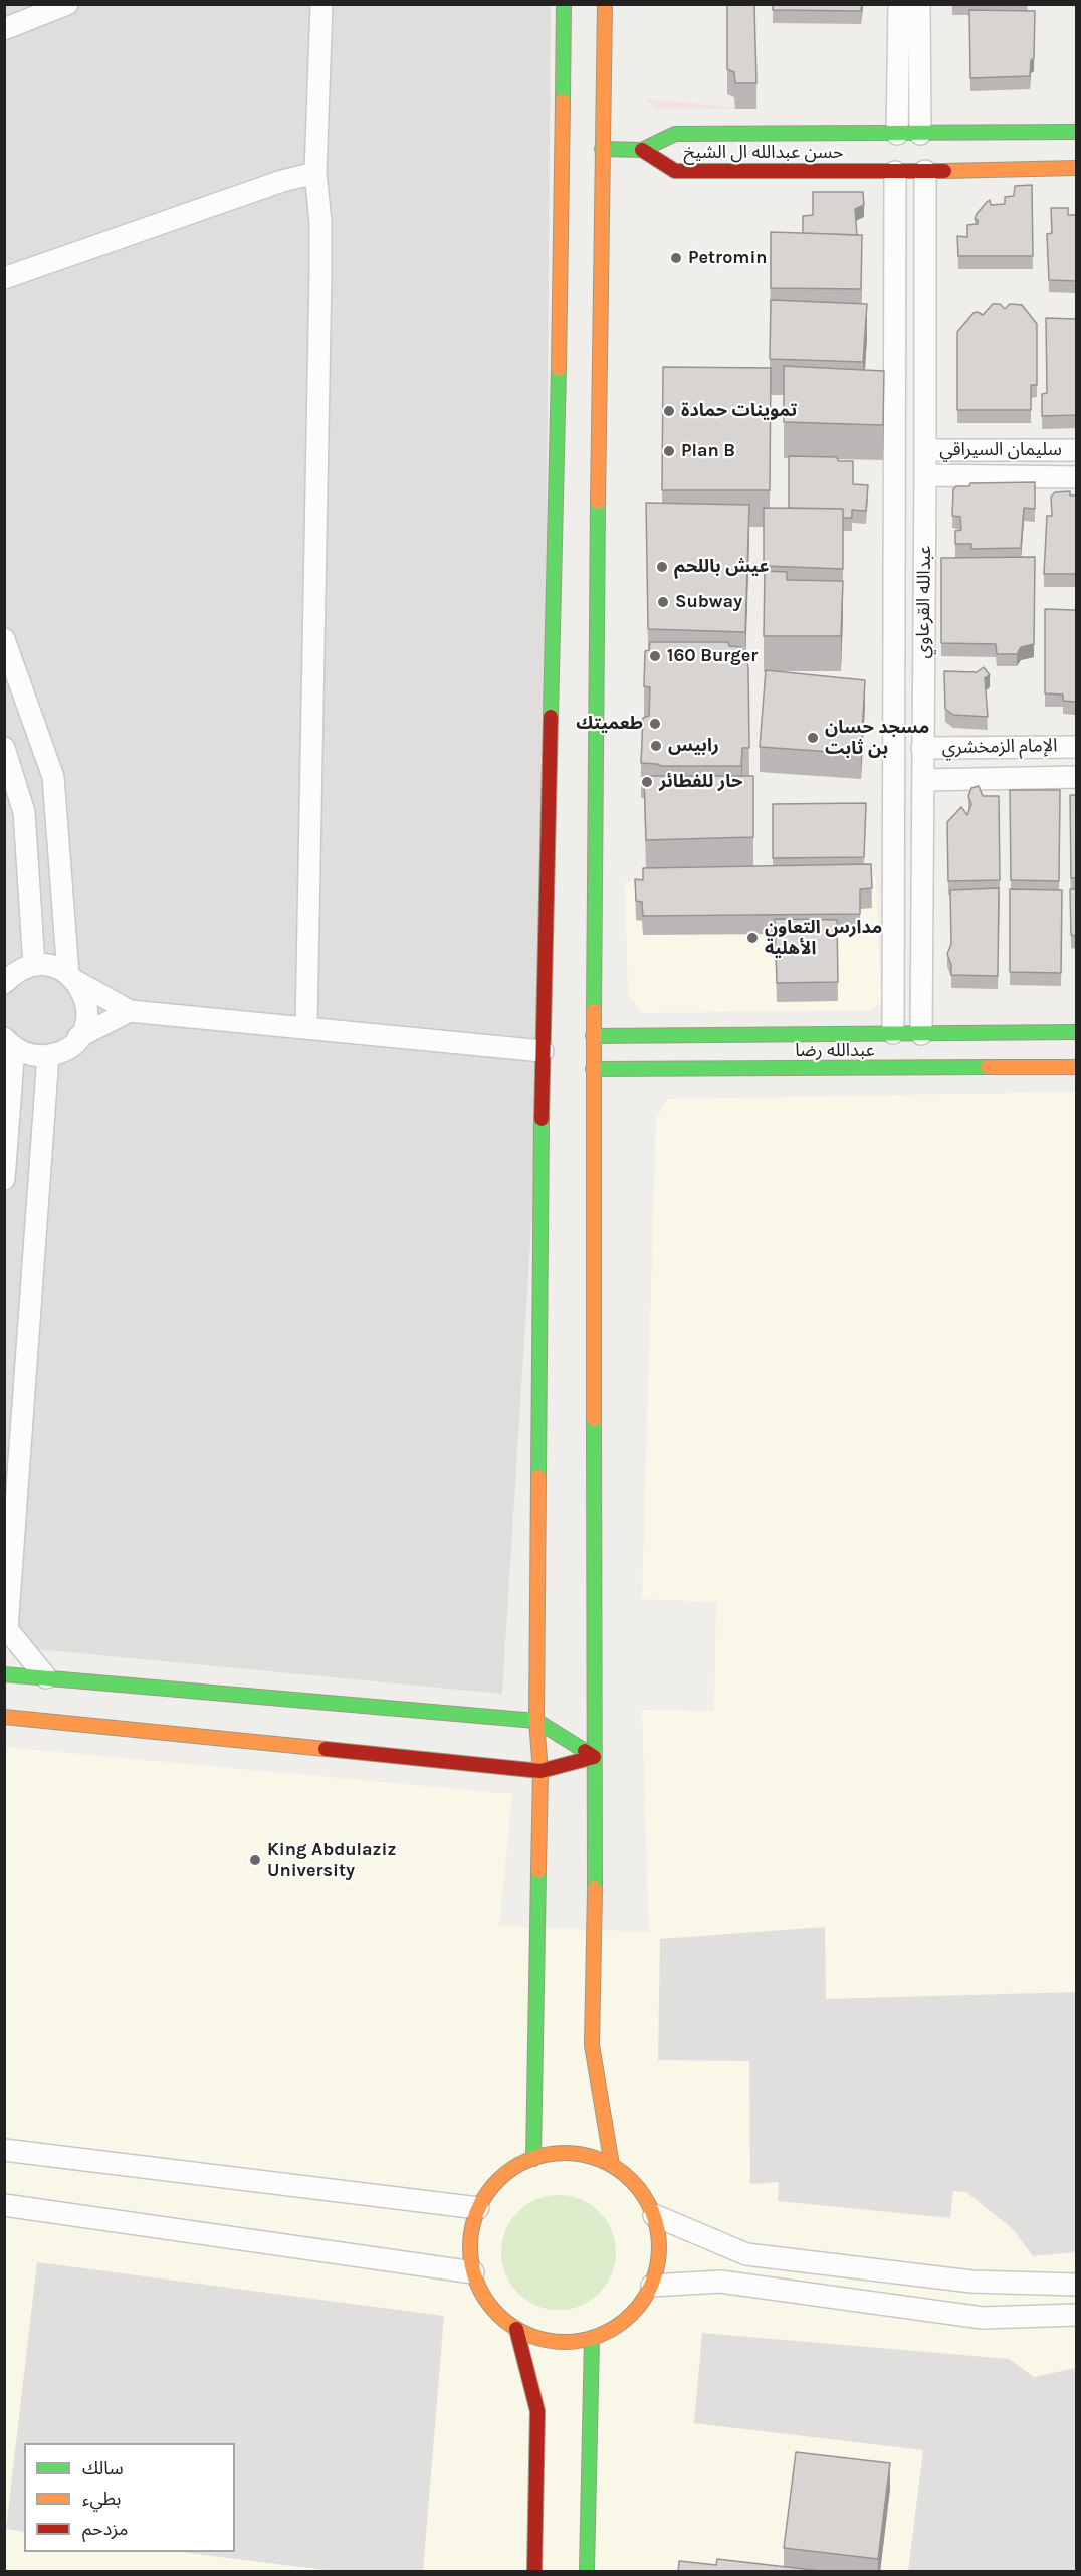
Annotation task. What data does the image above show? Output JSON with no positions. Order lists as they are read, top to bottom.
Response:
{
  "streets": {
    "main road": ["حسن عبدالله ال الشيخ", "عبدالله رضا"],
    "street": ["سليمان السيراقي", "عبدالله القرعاوي", "الإمام الزمخشري"]
  },
  "crossings": [
    ["حسن عبدالله ال الشيخ", "عبدالله القرعاوي"],
    ["سليمان السيراقي", "عبدالله القرعاوي"],
    ["عبدالله القرعاوي", "الإمام الزمخشري"],
    ["عبدالله القرعاوي", "عبدالله رضا"]
  ],
  "places": [
    "Petromin",
    "تموينات حمادة",
    "Plan B",
    "عيش باللحم",
    "Subway",
    "160 Burger",
    "طعميتك",
    "مسجد حسان بن ثابت",
    "رابيس",
    "حار للفطائر",
    "مدارس التعاون الأهلية",
    "King Abdulaziz University"
  ],
  "legend": ["سالك", "بطيء", "مزدحم"]
}
